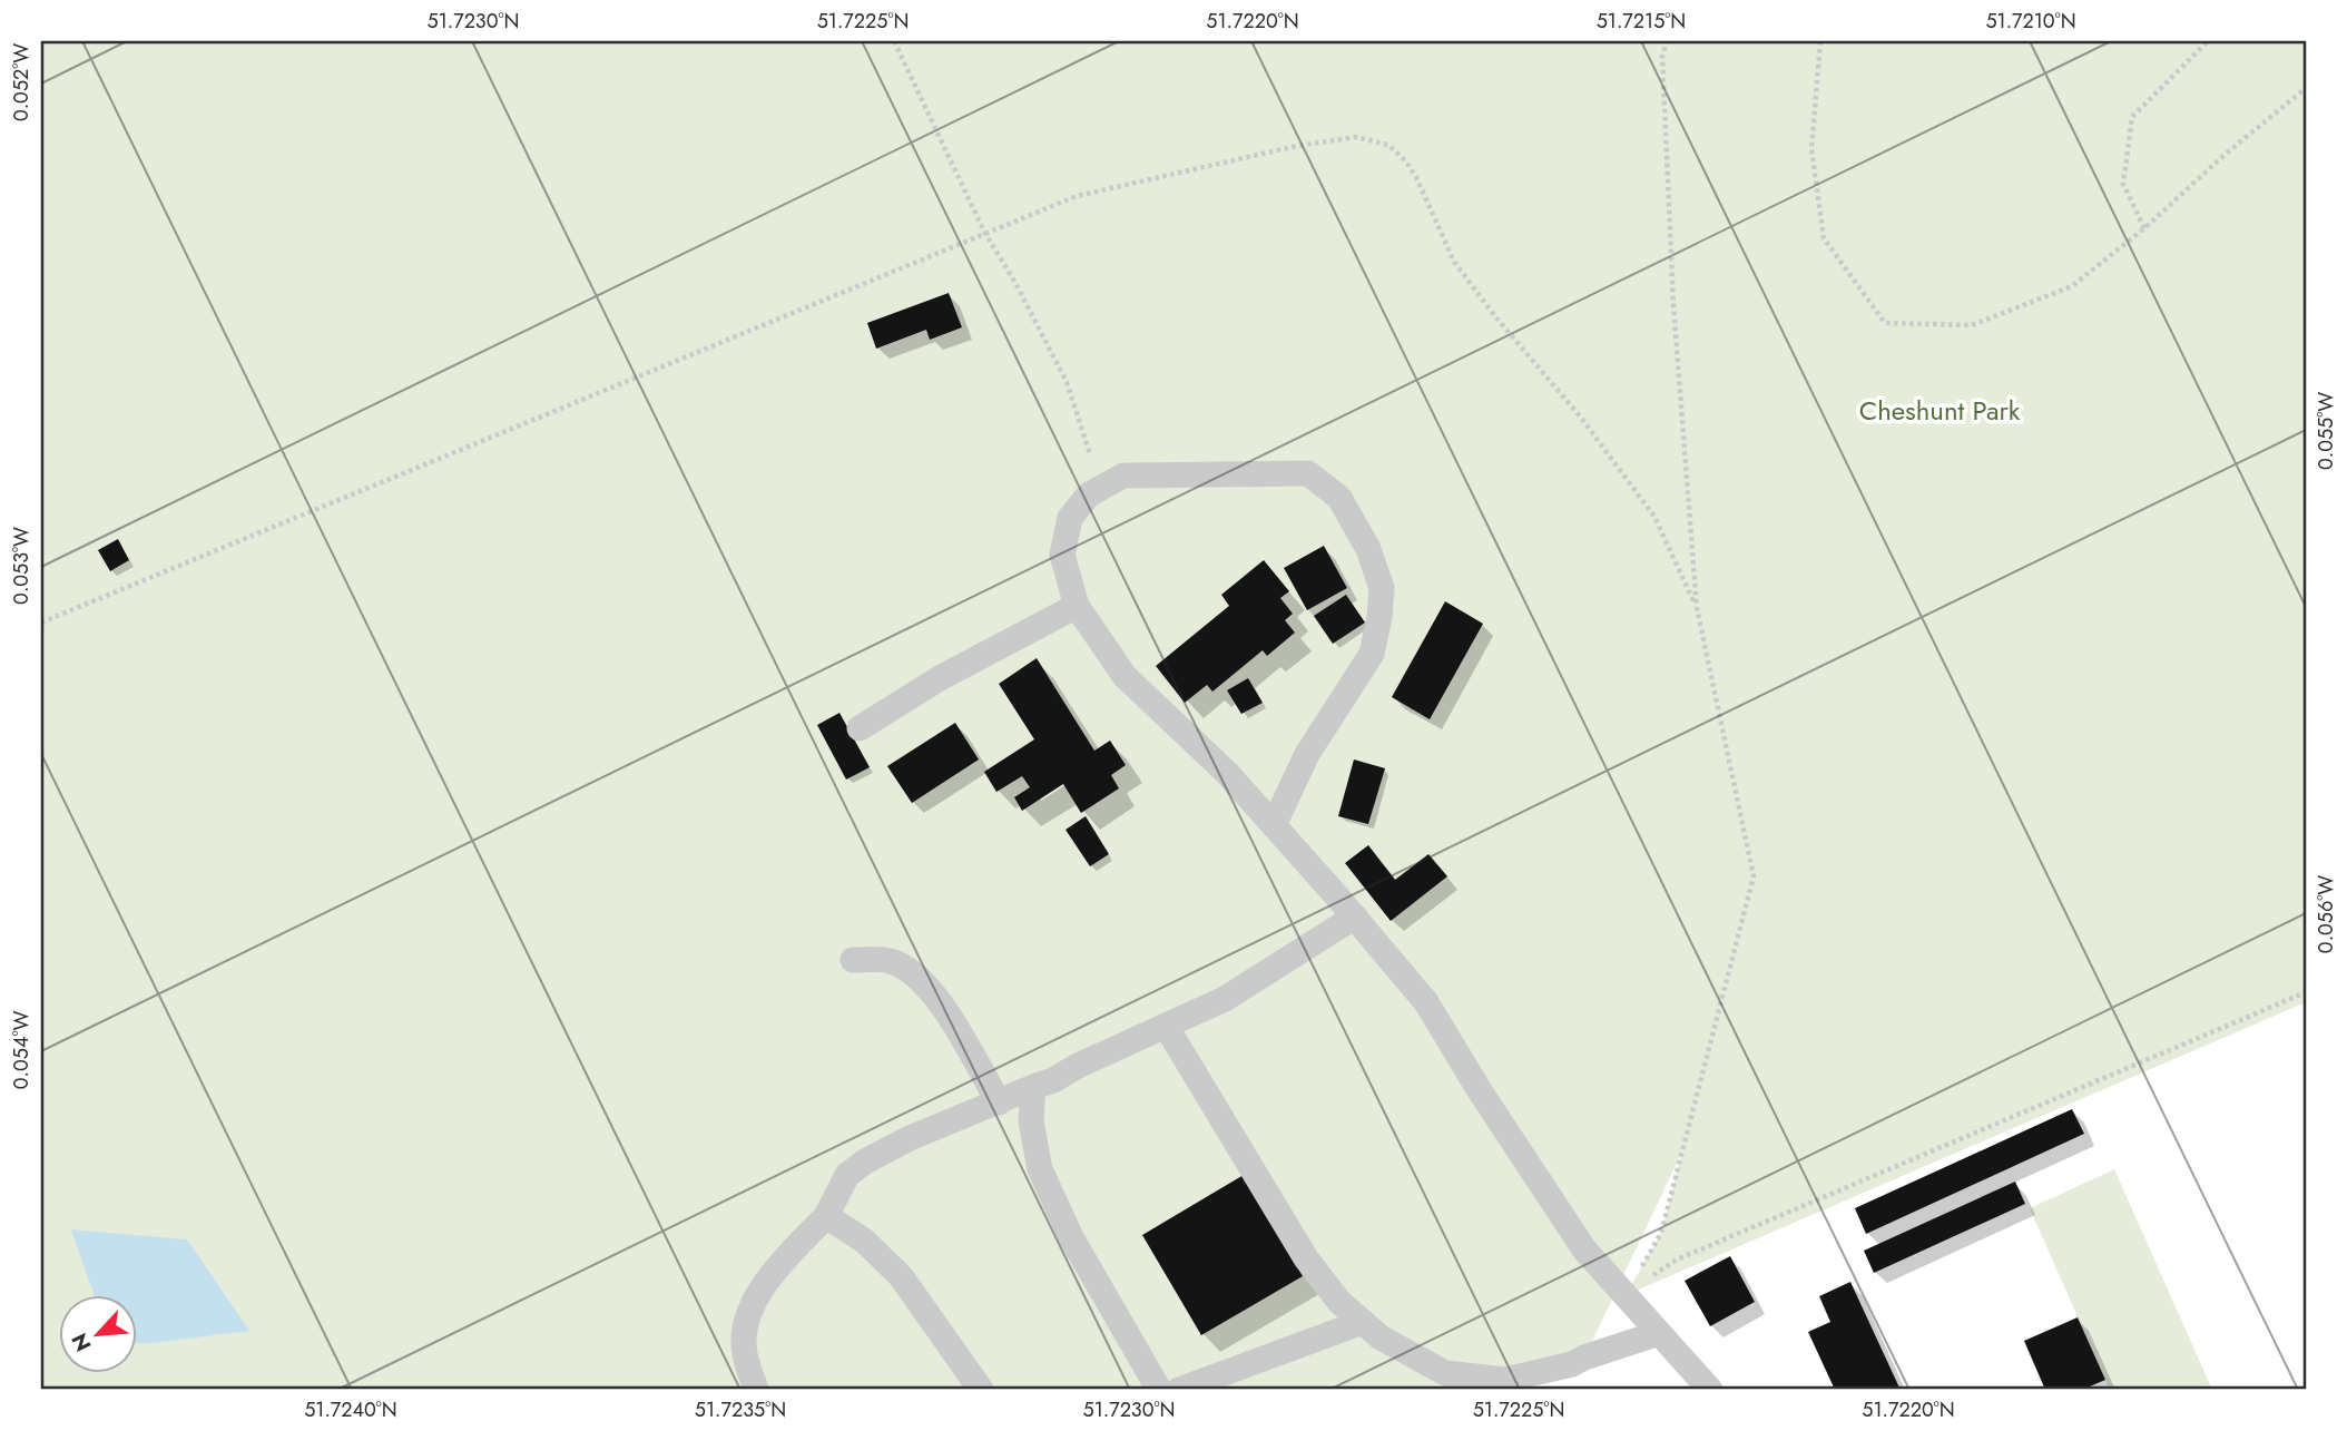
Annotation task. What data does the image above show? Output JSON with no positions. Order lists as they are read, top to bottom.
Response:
{
  "parks": ["Cheshunt Park"],
  "north": "bottom left",
  "coordinates": [
    "51.7230°N",
    "51.7225°N",
    "51.7220°N",
    "51.7215°N",
    "51.7210°N",
    "0.052°W",
    "0.055°W",
    "0.053°W",
    "0.056°W",
    "0.054°W",
    "51.7240°N",
    "51.7235°N"
  ]
}
